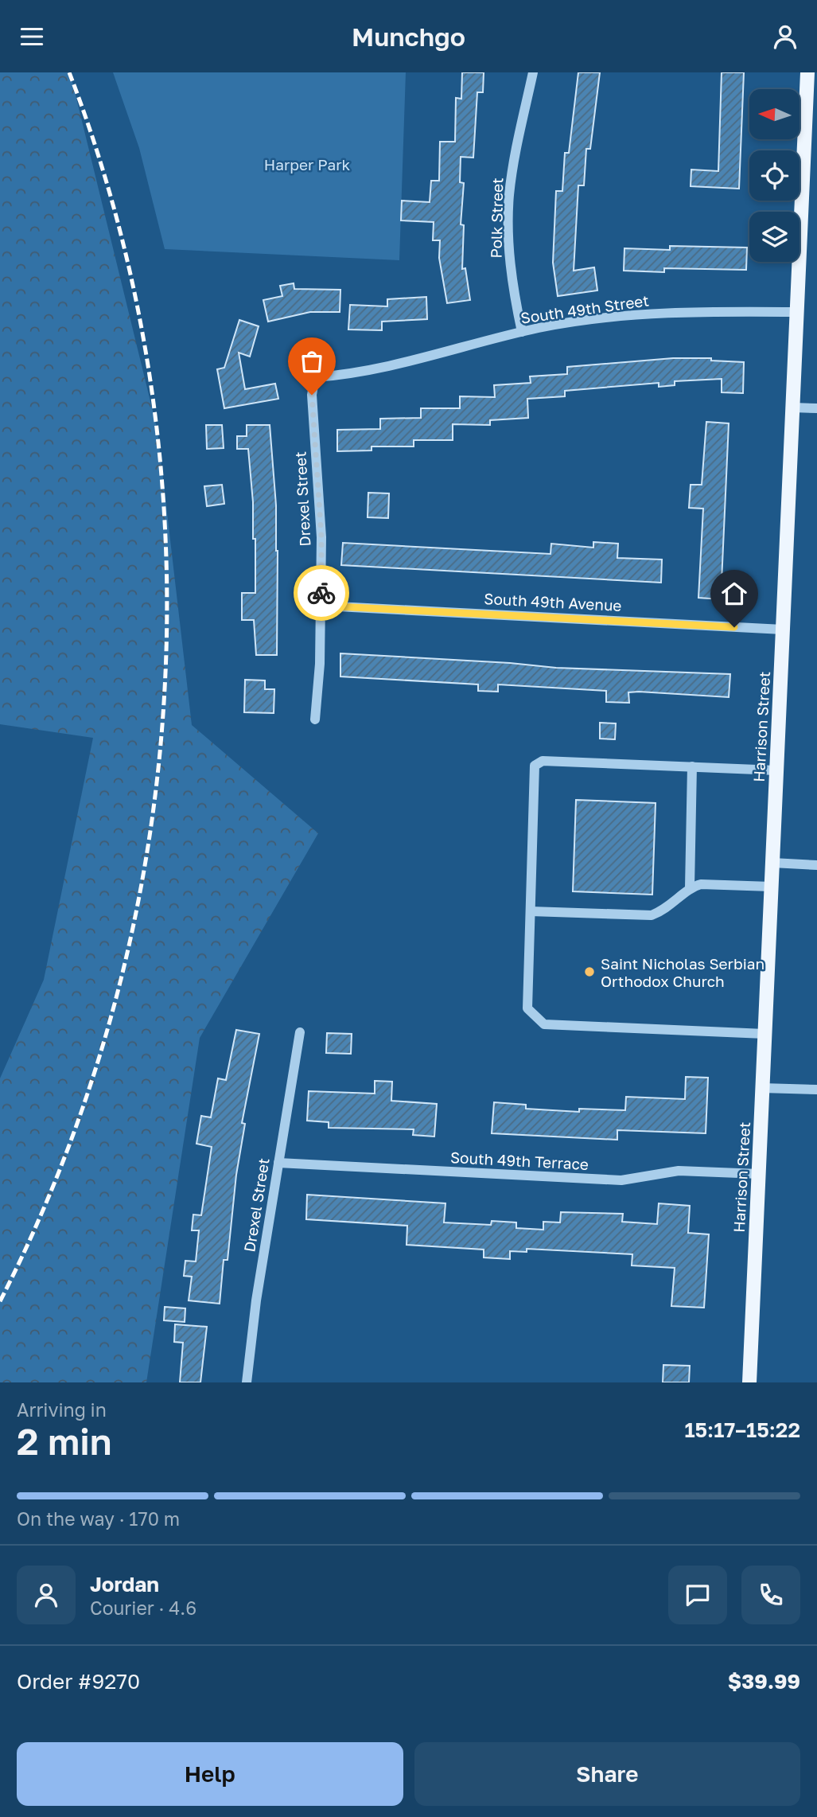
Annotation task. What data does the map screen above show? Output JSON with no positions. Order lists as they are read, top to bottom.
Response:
{
  "streets": {
    "main road": ["Harrison Street"],
    "street": [
      "Polk Street",
      "South 49th Street",
      "Drexel Street",
      "South 49th Avenue",
      "South 49th Terrace"
    ]
  },
  "crossings": [
    ["Polk Street", "South 49th Street"],
    ["South 49th Street", "Drexel Street"],
    ["South 49th Street", "Harrison Street"],
    ["Drexel Street", "South 49th Avenue"],
    ["Drexel Street", "South 49th Terrace"],
    ["South 49th Avenue", "Harrison Street"],
    ["Harrison Street", "South 49th Terrace"]
  ],
  "parks": ["Harper Park"],
  "places": ["Saint Nicholas Serbian Orthodox Church"],
  "north": "left",
  "page": {
    "header": "Munchgo",
    "heading": ["2 min", "Arriving in", "15:17–15:22"],
    "panel": [
      "Jordan",
      "Courier · 4.6",
      "Order #9270",
      "$39.99"
    ],
    "bar": "On the way · 170 m",
    "buttons": ["Help", "Share"]
  }
}
